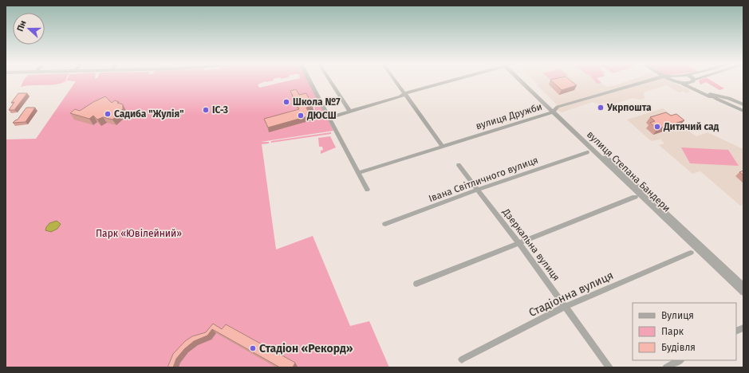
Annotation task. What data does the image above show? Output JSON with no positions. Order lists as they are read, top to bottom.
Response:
{
  "streets": {
    "street": [
      "вулиця Дружби",
      "вулиця Степана Бандери",
      "Івана Світличного вулиця",
      "Дзеркальна вулиця",
      "Стадіонна вулиця"
    ]
  },
  "crossings": [
    ["вулиця Дружби", "вулиця Степана Бандери"],
    ["Івана Світличного вулиця", "Дзеркальна вулиця"],
    ["Дзеркальна вулиця", "Стадіонна вулиця"]
  ],
  "parks": ["Парк «Ювілейний»"],
  "places": [
    "Школа №7",
    "Укрпошта",
    "ІС-3",
    "Садиба \"Жулія\"",
    "ДЮСШ",
    "Дитячий сад",
    "Стадіон «Рекорд»"
  ],
  "legend": ["Вулиця", "Парк", "Будівля"],
  "north": "left"
}
